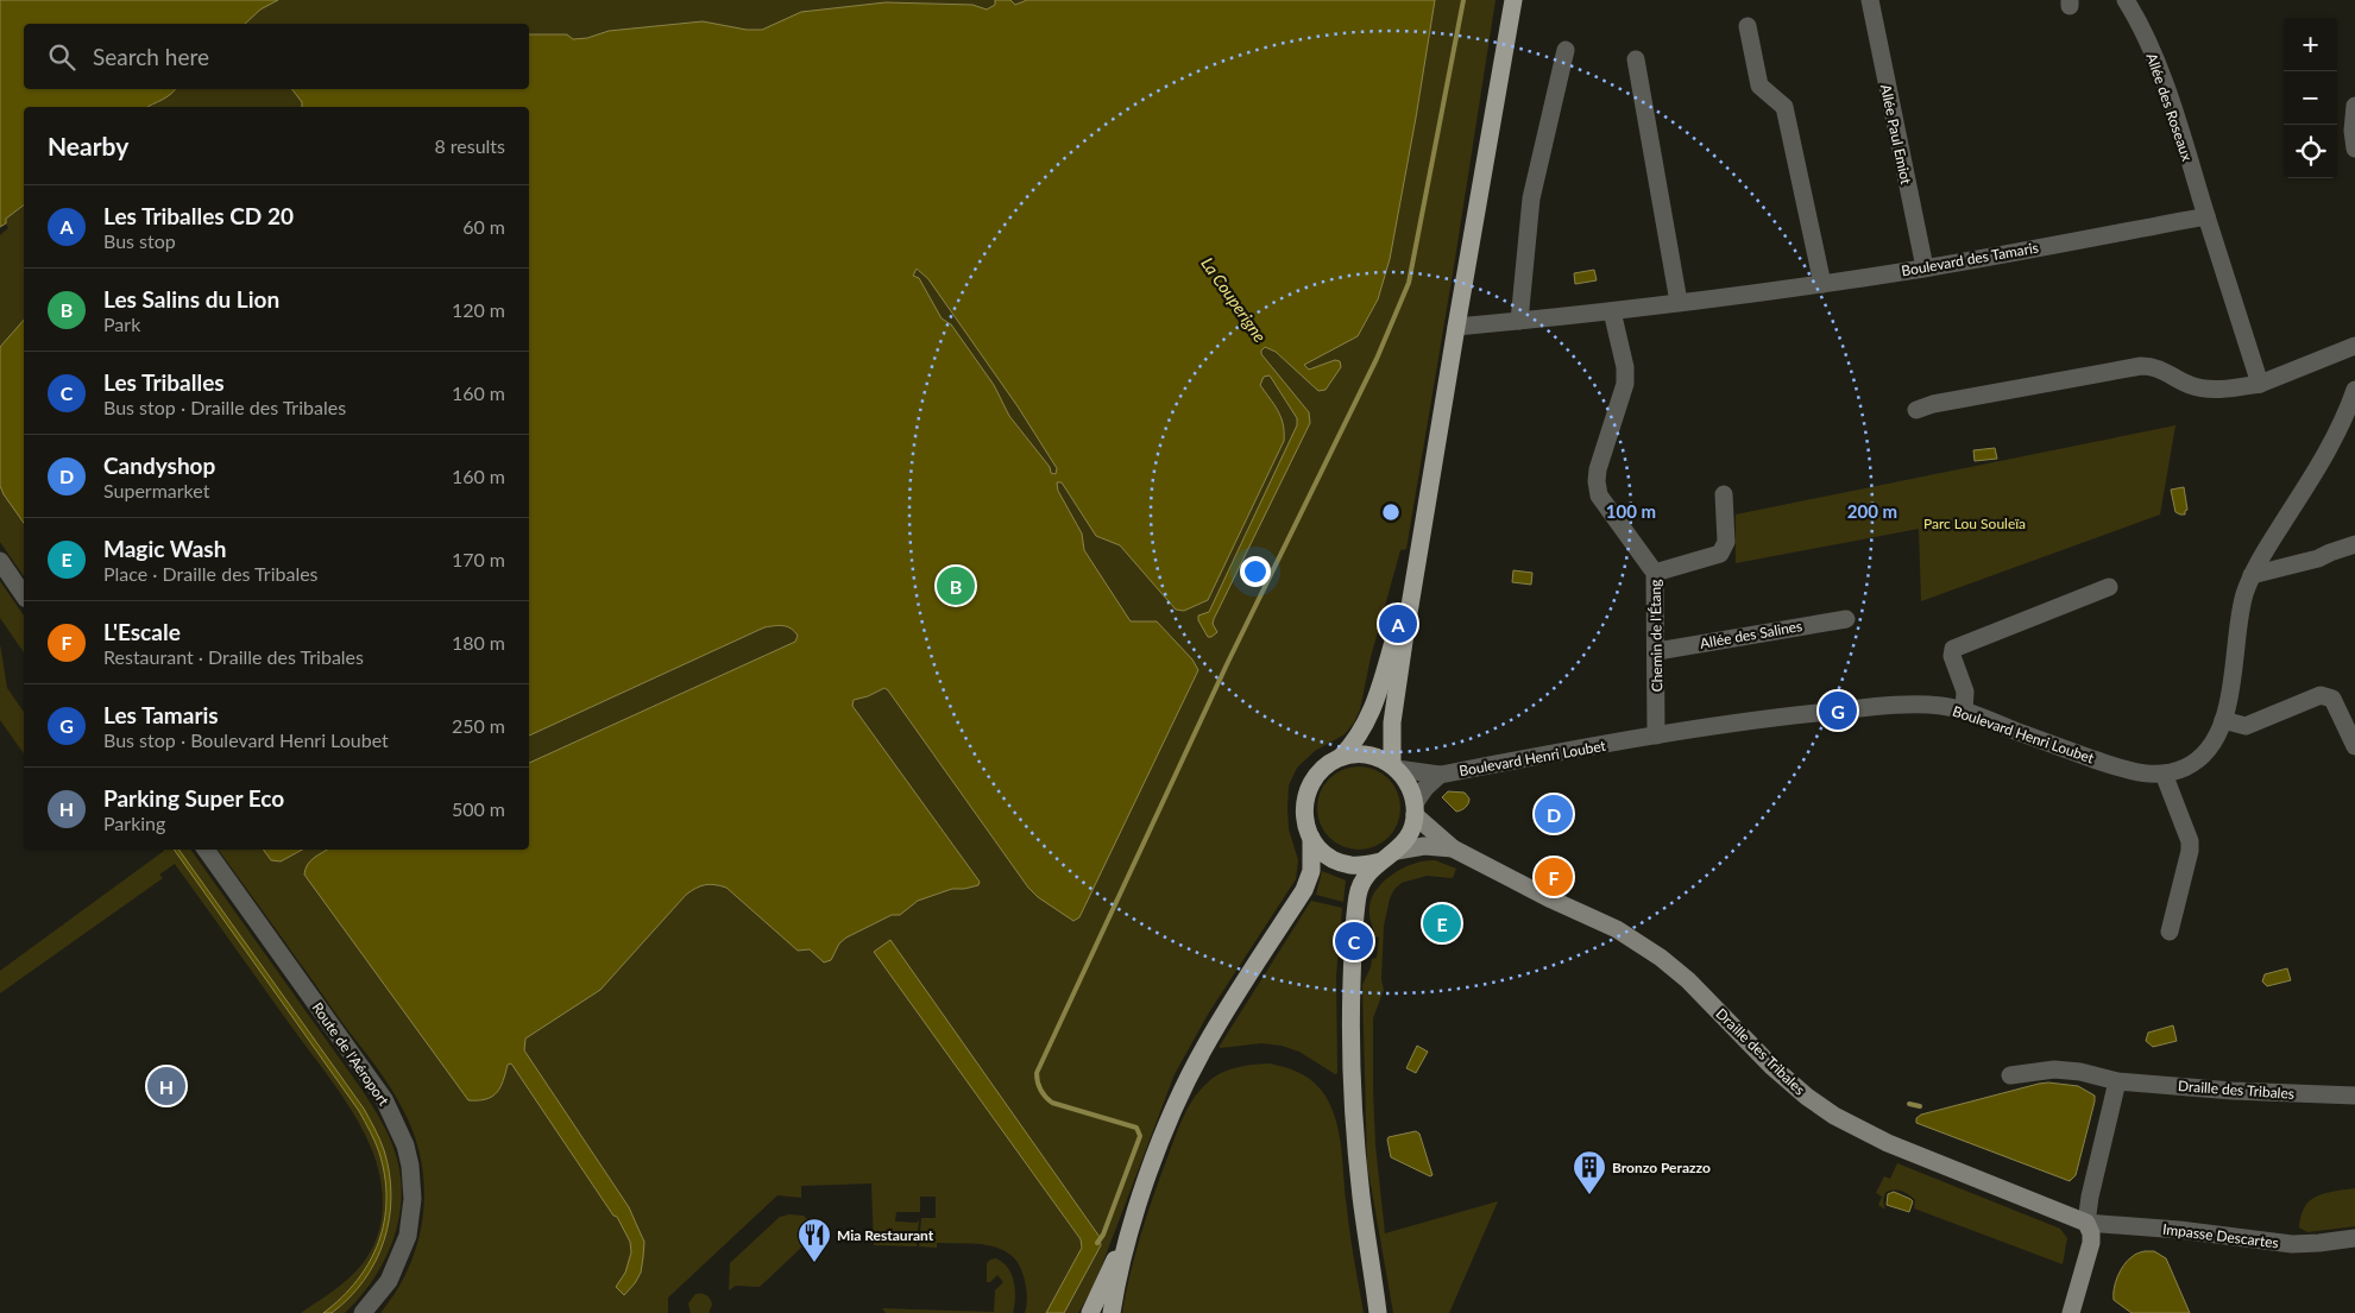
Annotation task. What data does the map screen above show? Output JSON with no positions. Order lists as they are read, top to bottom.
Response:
{
  "streets": {
    "street": [
      "Allée des Roseaux",
      "Allée Paul Emiot",
      "Boulevard des Tamaris",
      "Allée des Salines",
      "Chemin de l'Étang",
      "Boulevard Henri Loubet",
      "Draille des Tribales",
      "Route de l'Aéroport",
      "Impasse Descartes"
    ]
  },
  "crossings": [
    ["Allée des Roseaux", "Boulevard des Tamaris"],
    ["Allée Paul Emiot", "Boulevard des Tamaris"],
    ["Boulevard des Tamaris", "Chemin de l'Étang"],
    ["Allée des Salines", "Chemin de l'Étang"],
    ["Chemin de l'Étang", "Boulevard Henri Loubet"],
    ["Boulevard Henri Loubet", "Draille des Tribales"],
    ["Draille des Tribales", "Impasse Descartes"]
  ],
  "water": ["La Couperigne"],
  "parks": ["Parc Lou Souleïa"],
  "places": {
    "building": ["Bronzo Perazzo"],
    "restaurant": ["Mia Restaurant"]
  },
  "page": {
    "map_buttons": ["+", "−"],
    "search": "Search here",
    "heading": ["Nearby", "8 results"],
    "list": [
      {
        "mark": "A",
        "name": "Les Triballes CD 20",
        "note": "Bus stop",
        "value": "60 m"
      },
      {
        "mark": "B",
        "name": "Les Salins du Lion",
        "note": "Park",
        "value": "120 m"
      },
      {
        "mark": "C",
        "name": "Les Triballes",
        "note": "Bus stop · Draille des Tribales",
        "value": "160 m"
      },
      {
        "mark": "D",
        "name": "Candyshop",
        "note": "Supermarket",
        "value": "160 m"
      },
      {
        "mark": "E",
        "name": "Magic Wash",
        "note": "Place · Draille des Tribales",
        "value": "170 m"
      },
      {
        "mark": "F",
        "name": "L'Escale",
        "note": "Restaurant · Draille des Tribales",
        "value": "180 m"
      },
      {
        "mark": "G",
        "name": "Les Tamaris",
        "note": "Bus stop · Boulevard Henri Loubet",
        "value": "250 m"
      },
      {
        "mark": "H",
        "name": "Parking Super Eco",
        "note": "Parking",
        "value": "500 m"
      }
    ],
    "pins": [
      "B",
      "A",
      "G",
      "D",
      "F",
      "E",
      "C",
      "H"
    ]
  },
  "rings": ["100 m", "200 m"]
}
